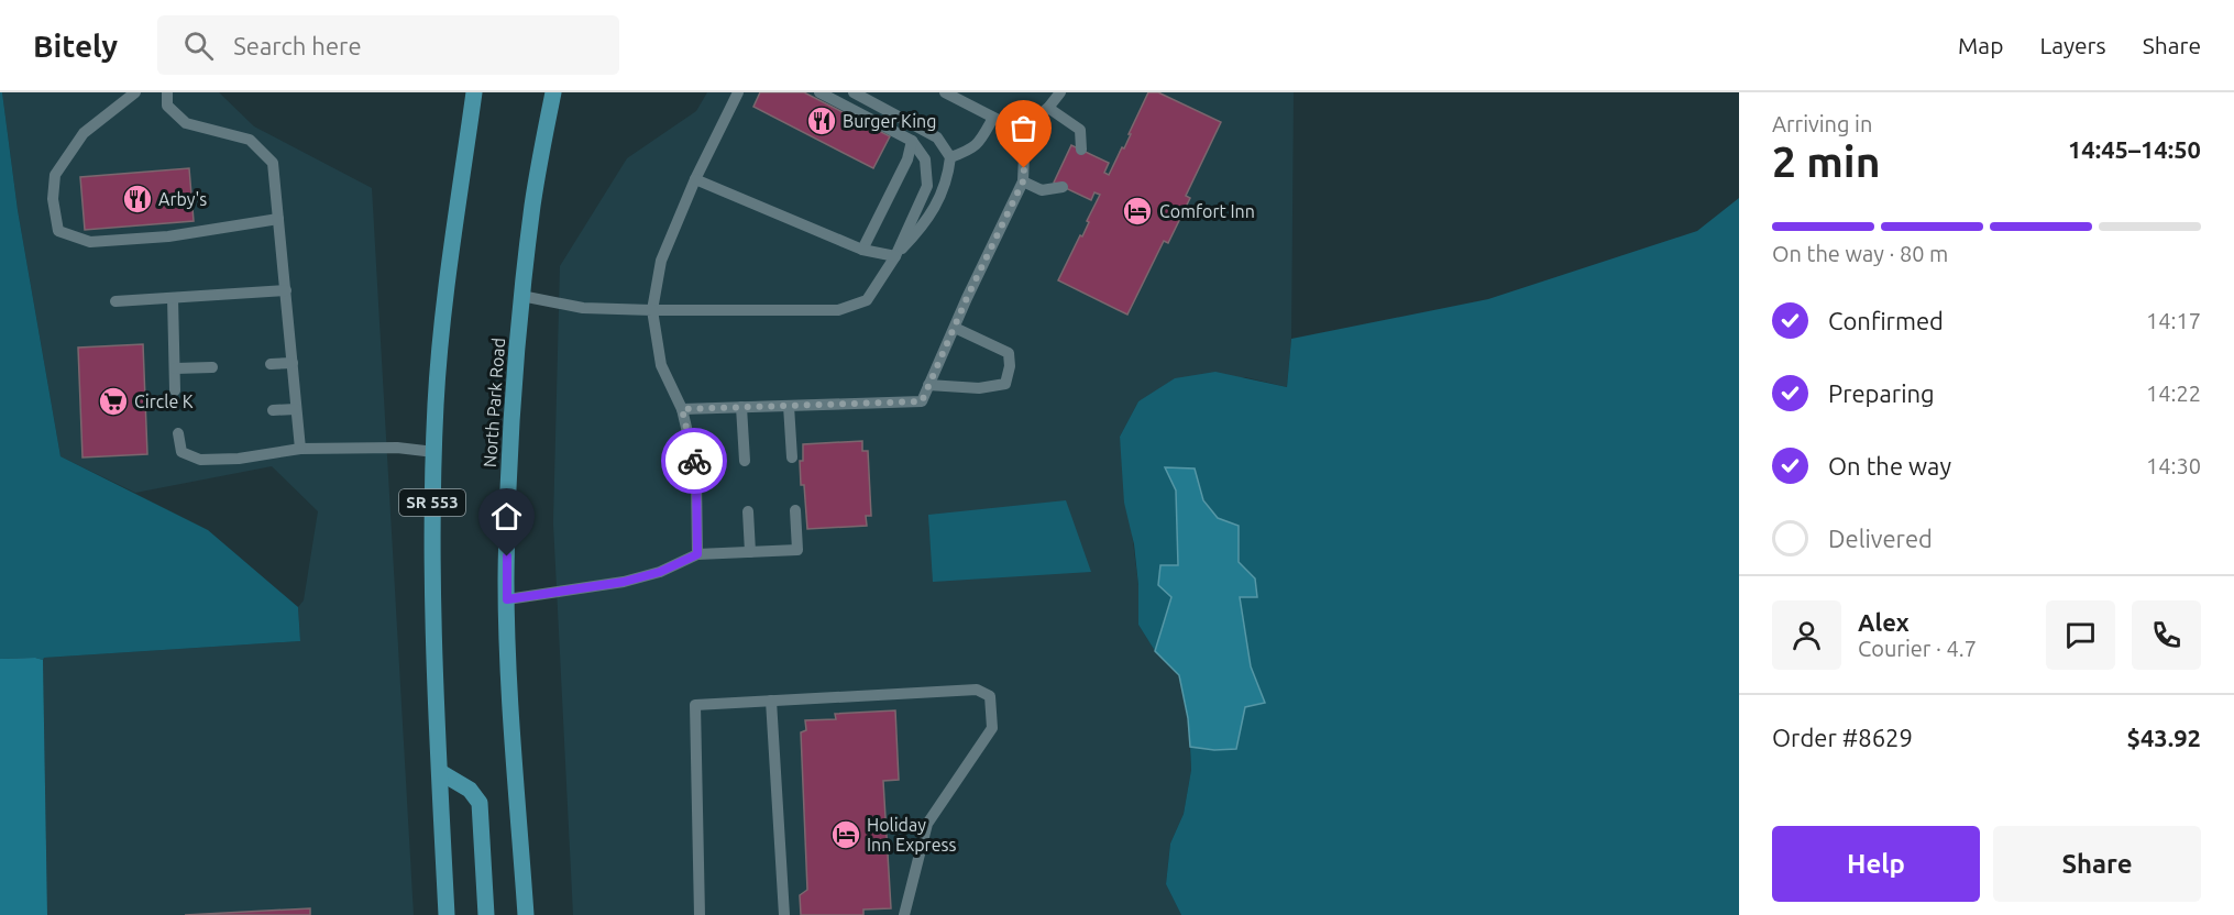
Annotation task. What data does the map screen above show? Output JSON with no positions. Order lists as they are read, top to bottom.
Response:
{
  "streets": {
    "main road": ["North Park Road", "SR 553"]
  },
  "places": {
    "restaurant": ["Burger King", "Arby's"],
    "hotel": ["Comfort Inn", "Holiday Inn Express"],
    "supermarket": ["Circle K"]
  },
  "page": {
    "header": "Bitely",
    "search": "Search here",
    "nav": ["Map", "Layers", "Share"],
    "heading": ["2 min", "Arriving in", "14:45–14:50"],
    "panel": [
      "Alex",
      "Courier · 4.7",
      "Order #8629",
      "$43.92"
    ],
    "bar": "On the way · 80 m",
    "list": [
      ["Confirmed", "14:17"],
      ["Preparing", "14:22"],
      ["On the way", "14:30"],
      "Delivered"
    ],
    "buttons": ["Help", "Share"]
  }
}
